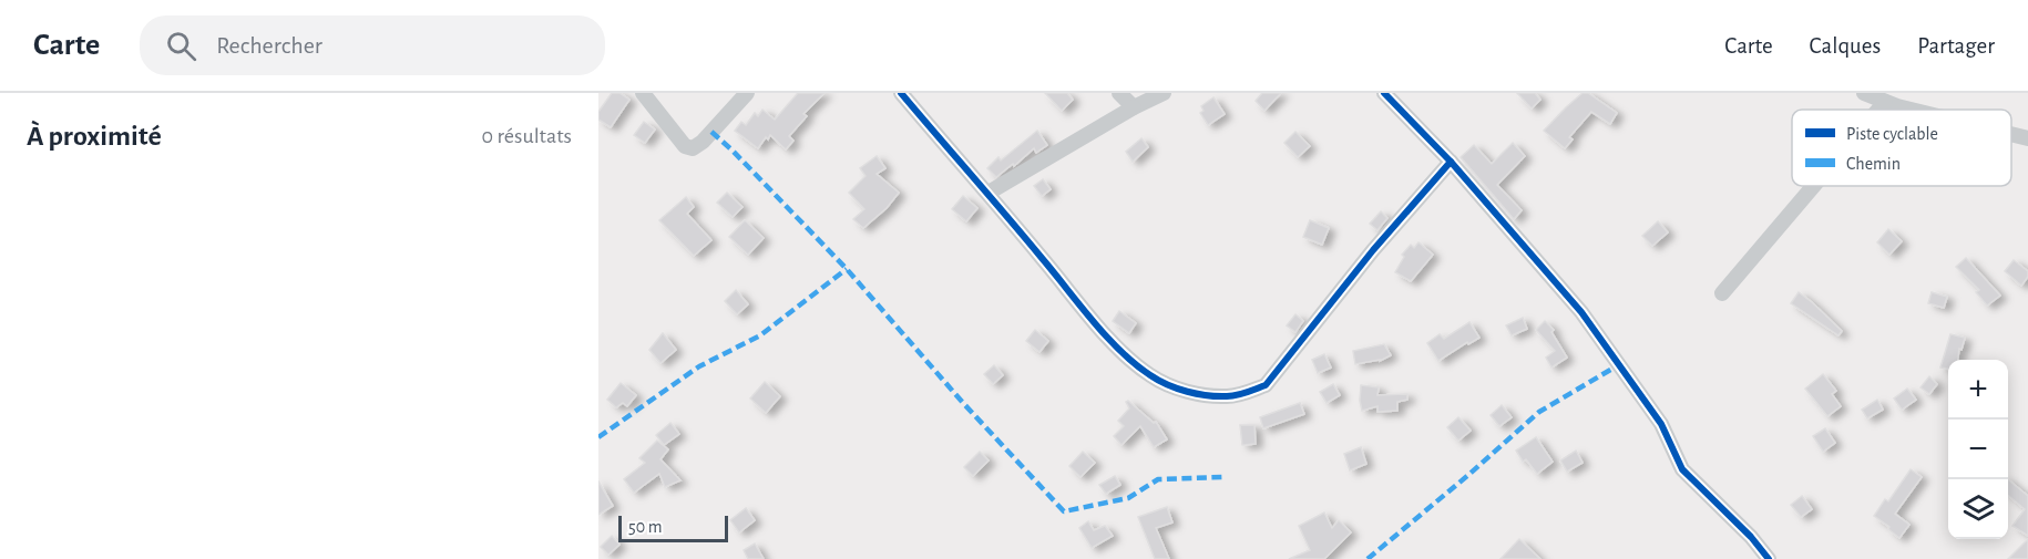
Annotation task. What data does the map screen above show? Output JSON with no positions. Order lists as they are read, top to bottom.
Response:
{
  "legend": ["Piste cyclable", "Chemin"],
  "scale_bar": "50 m",
  "page": {
    "header": "Carte",
    "search": "Rechercher",
    "nav": ["Carte", "Calques", "Partager"],
    "heading": ["À proximité", "0 résultats"],
    "map_buttons": ["+", "−"],
    "scale": "50 m"
  }
}
